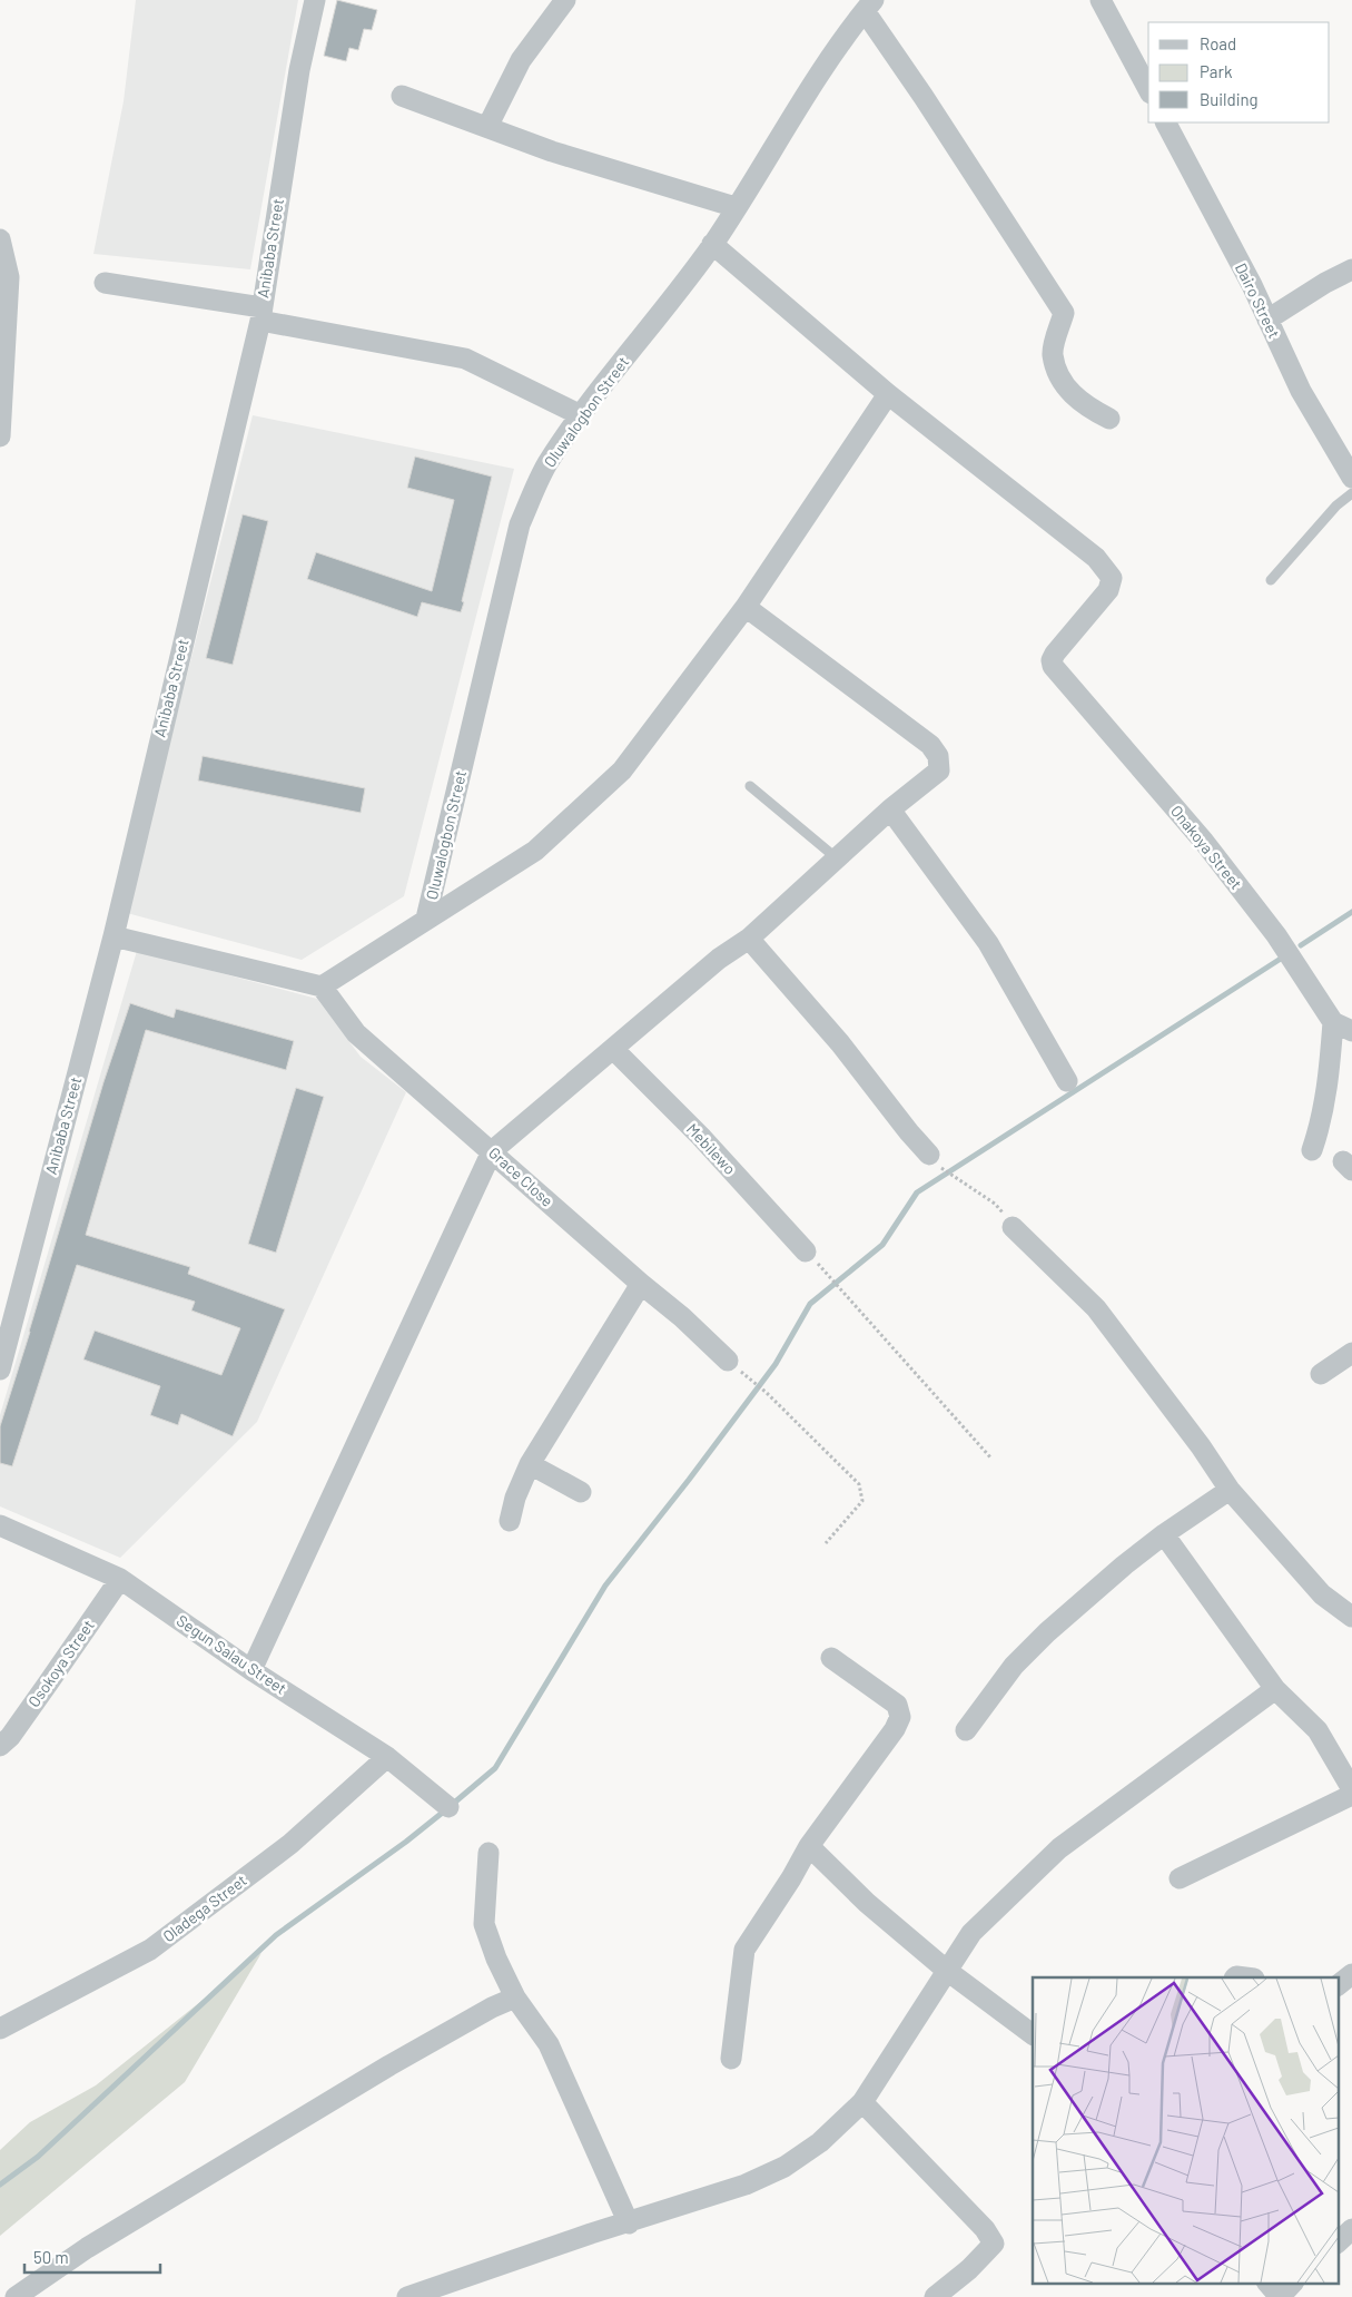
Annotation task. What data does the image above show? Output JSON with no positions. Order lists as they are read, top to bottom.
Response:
{
  "streets": {
    "street": [
      "Anibaba Street",
      "Dairo Street",
      "Oluwalogbon Street",
      "Onakoya Street",
      "Mebilewo",
      "Grace Close",
      "Segun Salau Street",
      "Osokoya Street",
      "Oladega Street"
    ]
  },
  "crossings": [
    ["Segun Salau Street", "Osokoya Street"],
    ["Segun Salau Street", "Oladega Street"]
  ],
  "legend": ["Road", "Park", "Building"],
  "scale_bar": "50 m"
}
